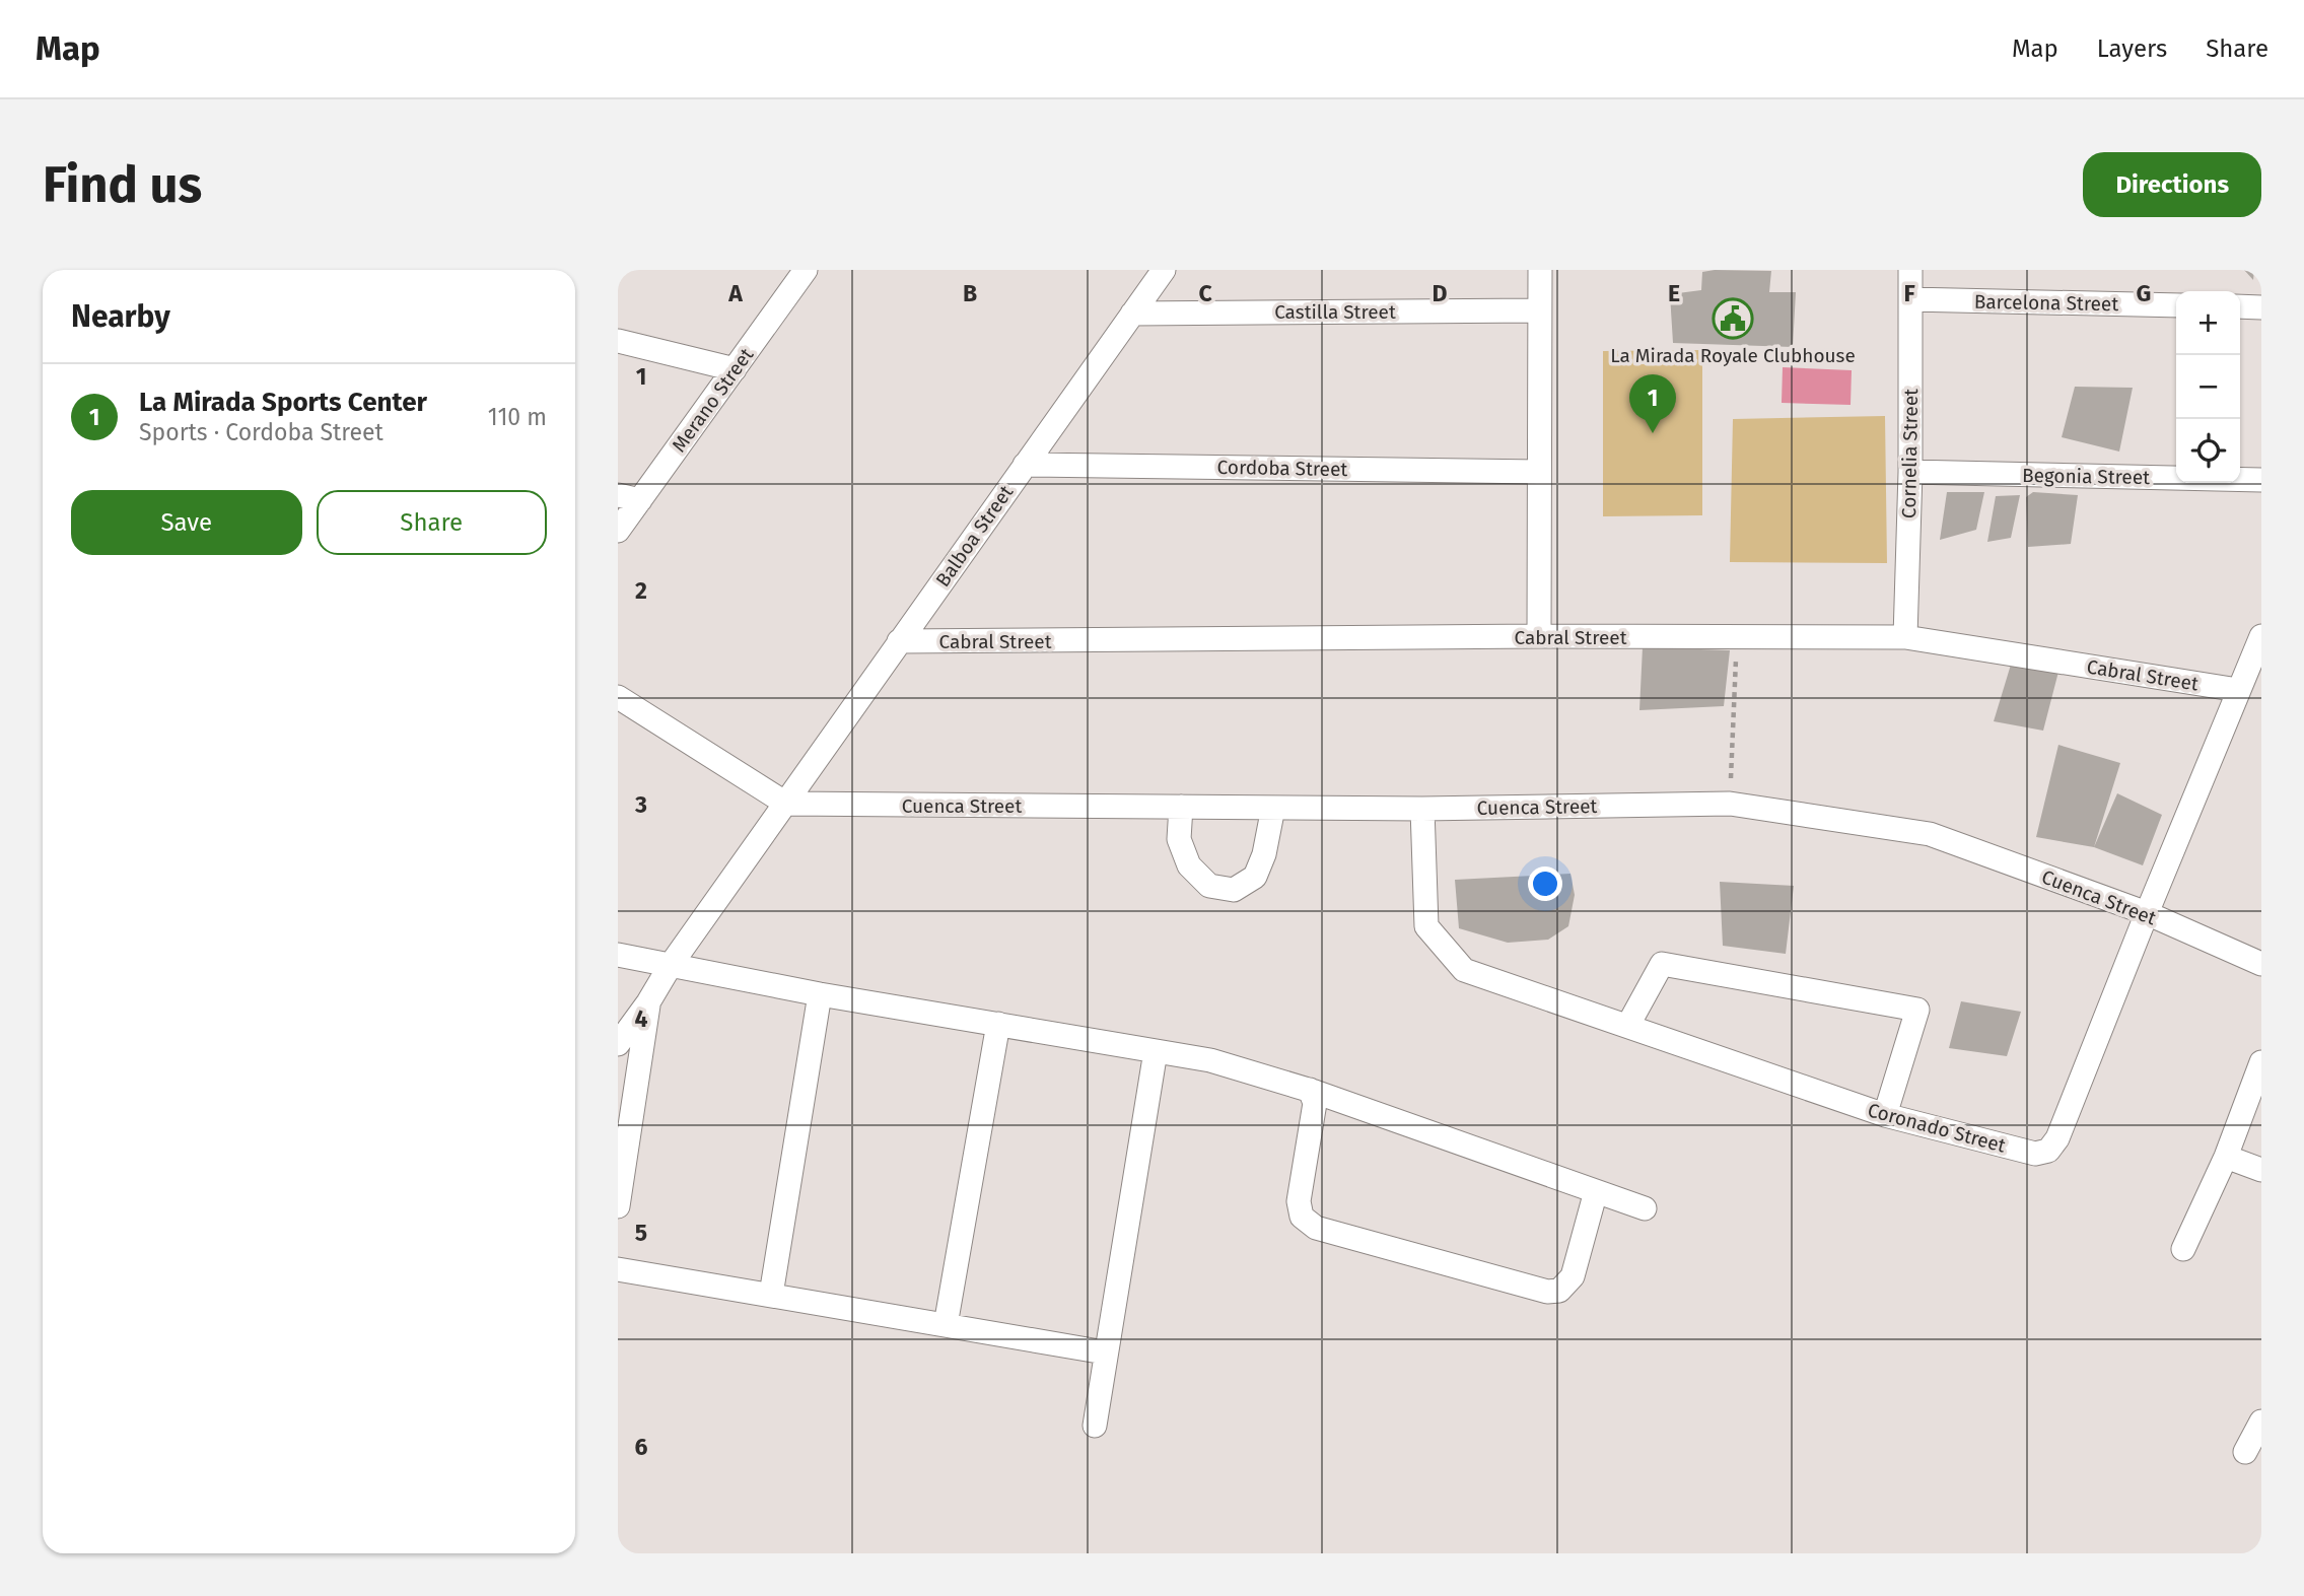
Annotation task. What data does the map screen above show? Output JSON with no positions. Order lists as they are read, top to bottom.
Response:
{
  "streets": {
    "street": [
      "Barcelona Street",
      "Castilla Street",
      "Merano Street",
      "Cornelia Street",
      "Cordoba Street",
      "Begonia Street",
      "Balboa Street",
      "Cabral Street",
      "Cuenca Street",
      "Coronado Street"
    ]
  },
  "crossings": [
    ["Barcelona Street", "Cornelia Street"],
    ["Castilla Street", "Balboa Street"],
    ["Cornelia Street", "Begonia Street"],
    ["Cornelia Street", "Cabral Street"],
    ["Cordoba Street", "Balboa Street"],
    ["Balboa Street", "Cabral Street"],
    ["Balboa Street", "Cuenca Street"],
    ["Cabral Street", "Coronado Street"],
    ["Cuenca Street", "Coronado Street"]
  ],
  "places": {
    "public building": ["La Mirada Royale Clubhouse"]
  },
  "page": {
    "header": "Map",
    "nav": ["Map", "Layers", "Share"],
    "buttons": [
      "Directions",
      ["Save", "Share"]
    ],
    "title": "Find us",
    "heading": "Nearby",
    "map_buttons": ["+", "−"],
    "list": [
      {
        "mark": "1",
        "name": "La Mirada Sports Center",
        "note": "Sports · Cordoba Street",
        "value": "110 m"
      }
    ],
    "pins": "1"
  },
  "grid": {
    "columns": [
      "A",
      "B",
      "C",
      "D",
      "E",
      "F",
      "G"
    ],
    "rows": [
      "1",
      "2",
      "3",
      "4",
      "5",
      "6"
    ]
  }
}
